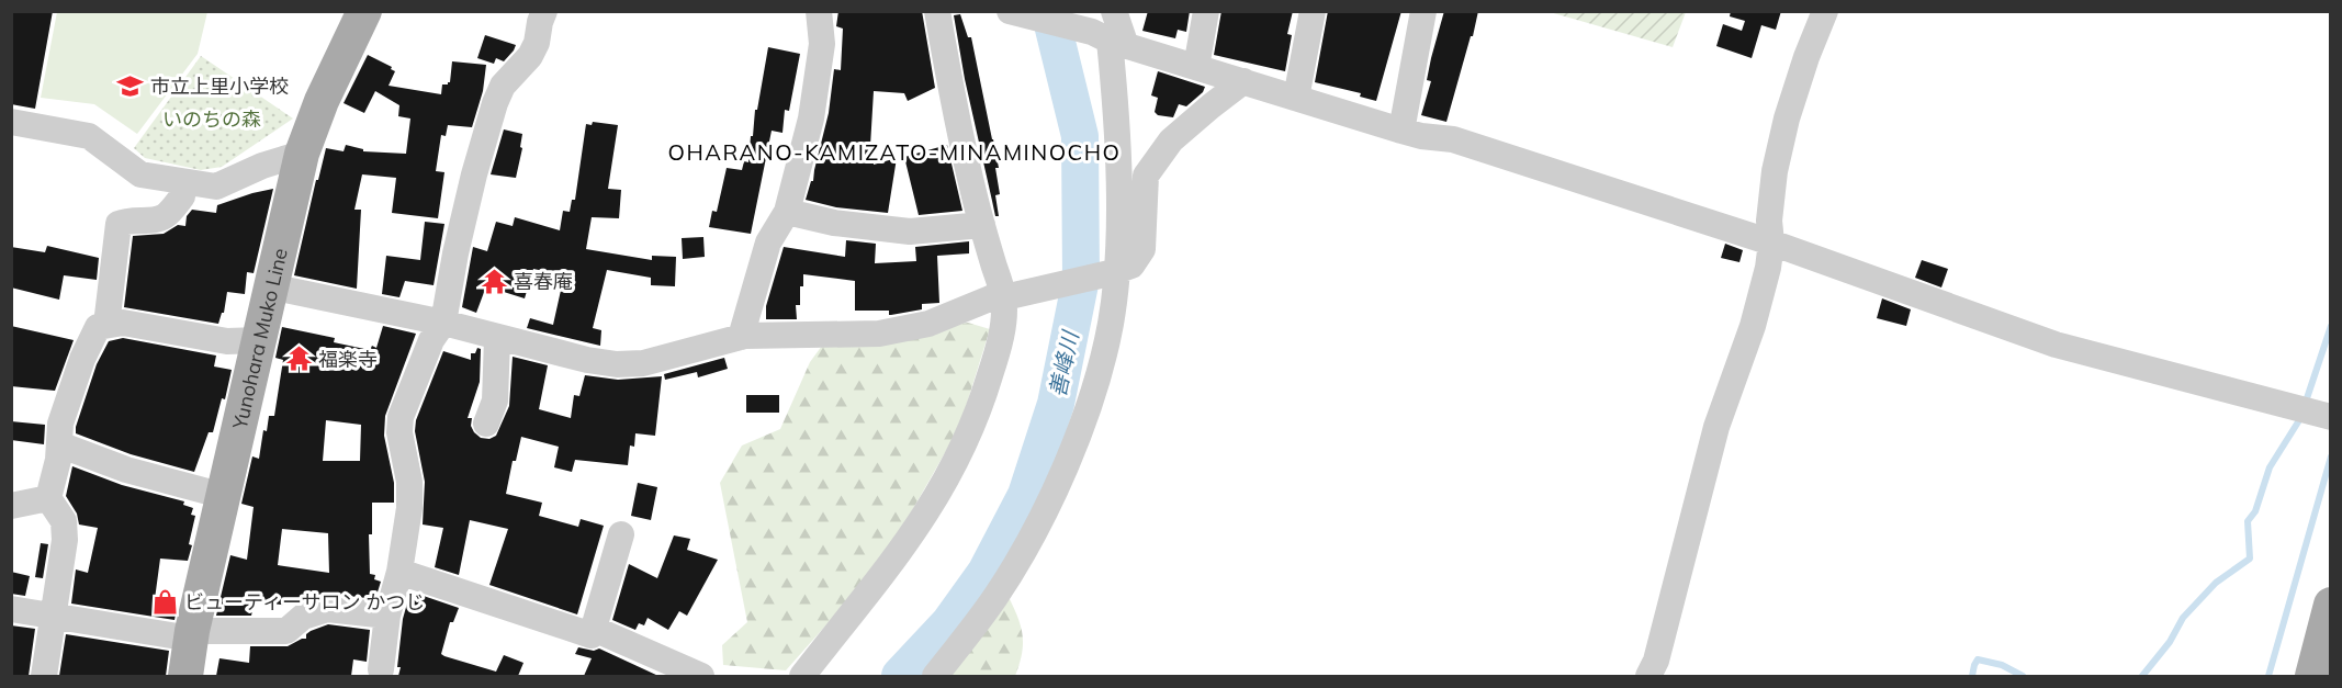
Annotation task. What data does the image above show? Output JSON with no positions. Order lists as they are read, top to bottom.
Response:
{
  "streets": {
    "main road": ["Yunohara Muko Line"]
  },
  "districts": ["OHARANO-KAMIZATO-MINAMINOCHO"],
  "water": ["善峰川"],
  "parks": ["いのちの森"],
  "places": {
    "school or university": ["市立上里小学校"],
    "temple": ["喜春庵", "福楽寺"],
    "shop": ["ビューティーサロン かつじ"]
  }
}
